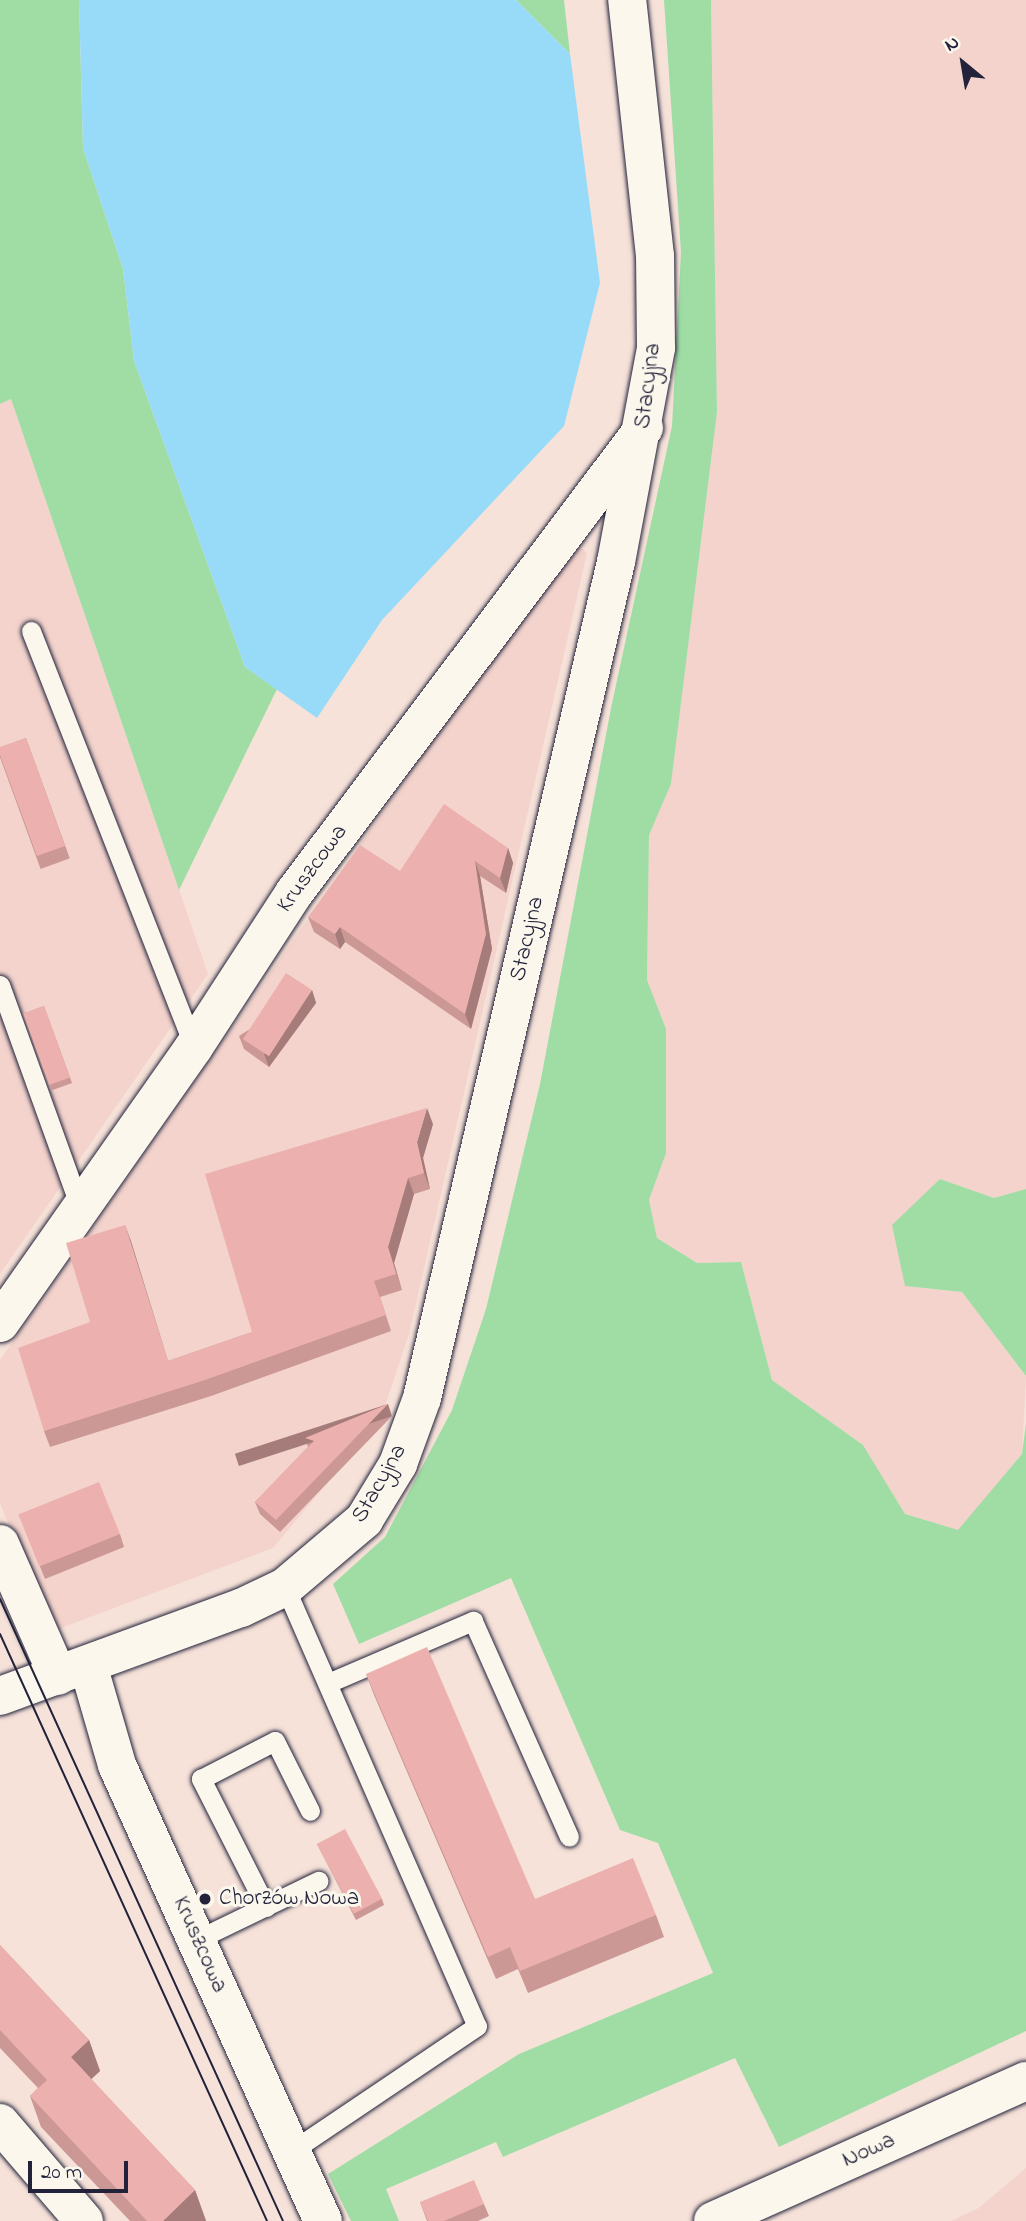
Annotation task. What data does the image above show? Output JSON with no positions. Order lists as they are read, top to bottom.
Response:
{
  "streets": {
    "street": ["Stacyjna", "Kruszcowa", "Nowa"]
  },
  "crossings": [
    ["Stacyjna", "Kruszcowa"]
  ],
  "places": ["Chorzów Nowa"],
  "scale_bar": "20 m",
  "north": "top left"
}
